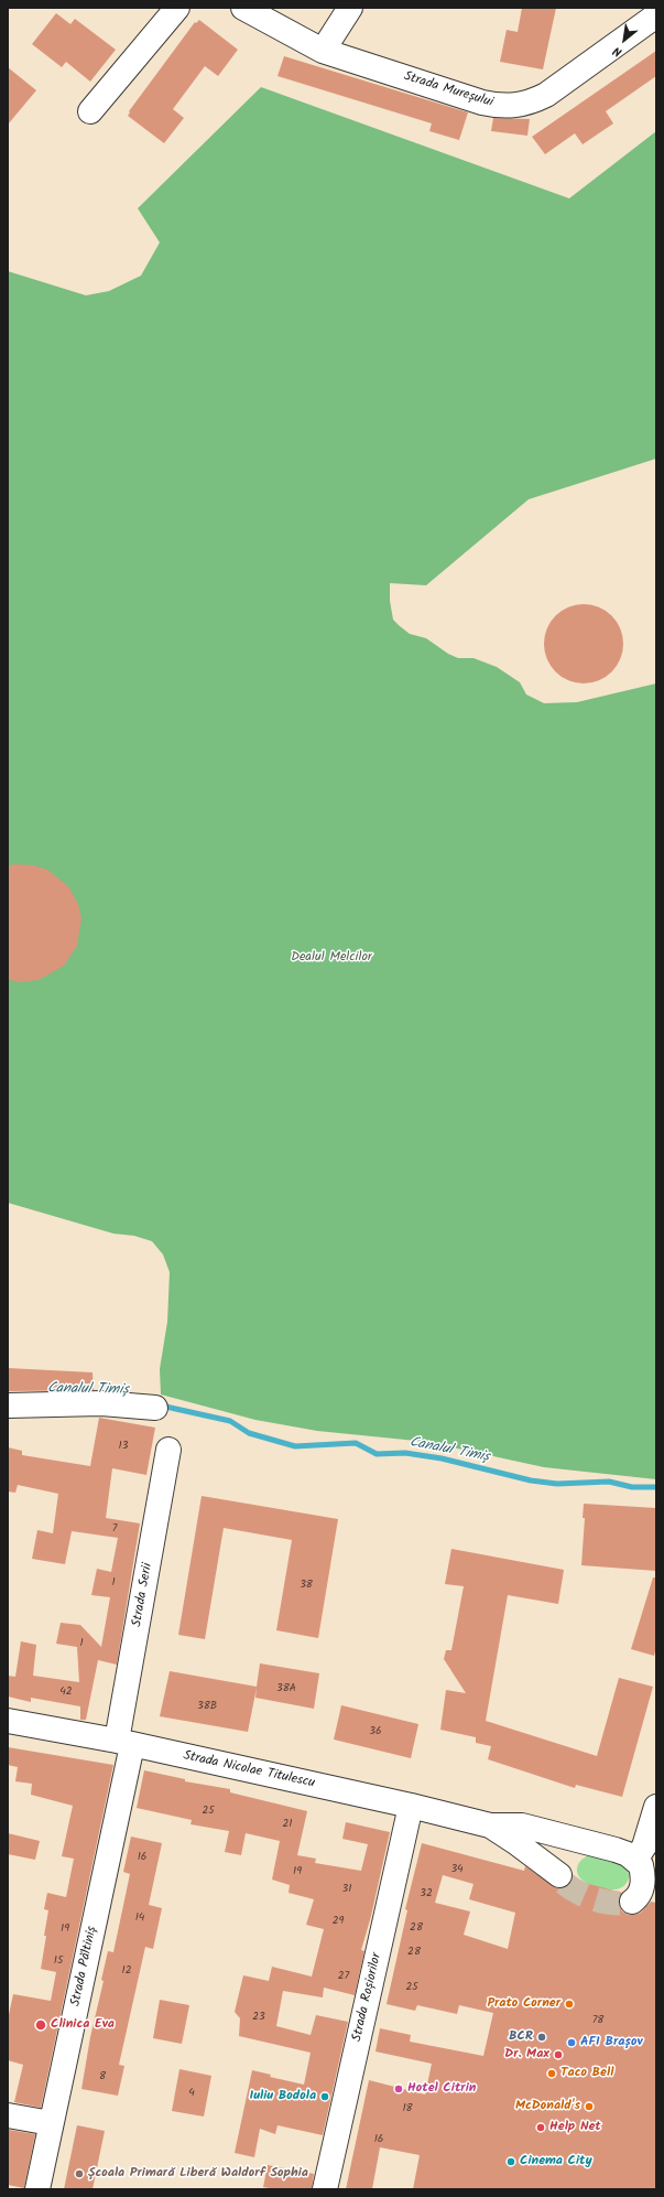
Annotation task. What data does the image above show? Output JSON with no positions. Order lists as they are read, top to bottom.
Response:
{
  "streets": {
    "street": [
      "Strada Mureșului",
      "Strada Serii",
      "Strada Nicolae Titulescu",
      "Strada Păltiniș",
      "Strada Roșiorilor"
    ]
  },
  "crossings": [
    ["Strada Serii", "Strada Nicolae Titulescu"],
    ["Strada Serii", "Strada Păltiniș"],
    ["Strada Nicolae Titulescu", "Strada Păltiniș"],
    ["Strada Nicolae Titulescu", "Strada Roșiorilor"]
  ],
  "water": ["Canalul Timiș"],
  "parks": ["Dealul Melcilor"],
  "places": [
    "Prato Corner",
    "Clinica Eva",
    "BCR",
    "AFI Brașov",
    "Dr. Max",
    "Taco Bell",
    "Hotel Citrin",
    "Iuliu Bodola",
    "McDonald's",
    "Help Net",
    "Cinema City",
    "Școala Primară Liberă Waldorf Sophia"
  ],
  "house_numbers": [
    "13",
    "7",
    "1",
    "38",
    "1",
    "38A",
    "42",
    "38B",
    "36",
    "25",
    "21",
    "16",
    "34",
    "19",
    "31",
    "32",
    "14",
    "29",
    "28",
    "19",
    "28",
    "15",
    "12",
    "27",
    "25",
    "23",
    "78",
    "8",
    "4",
    "18",
    "16"
  ],
  "north": "bottom left"
}
